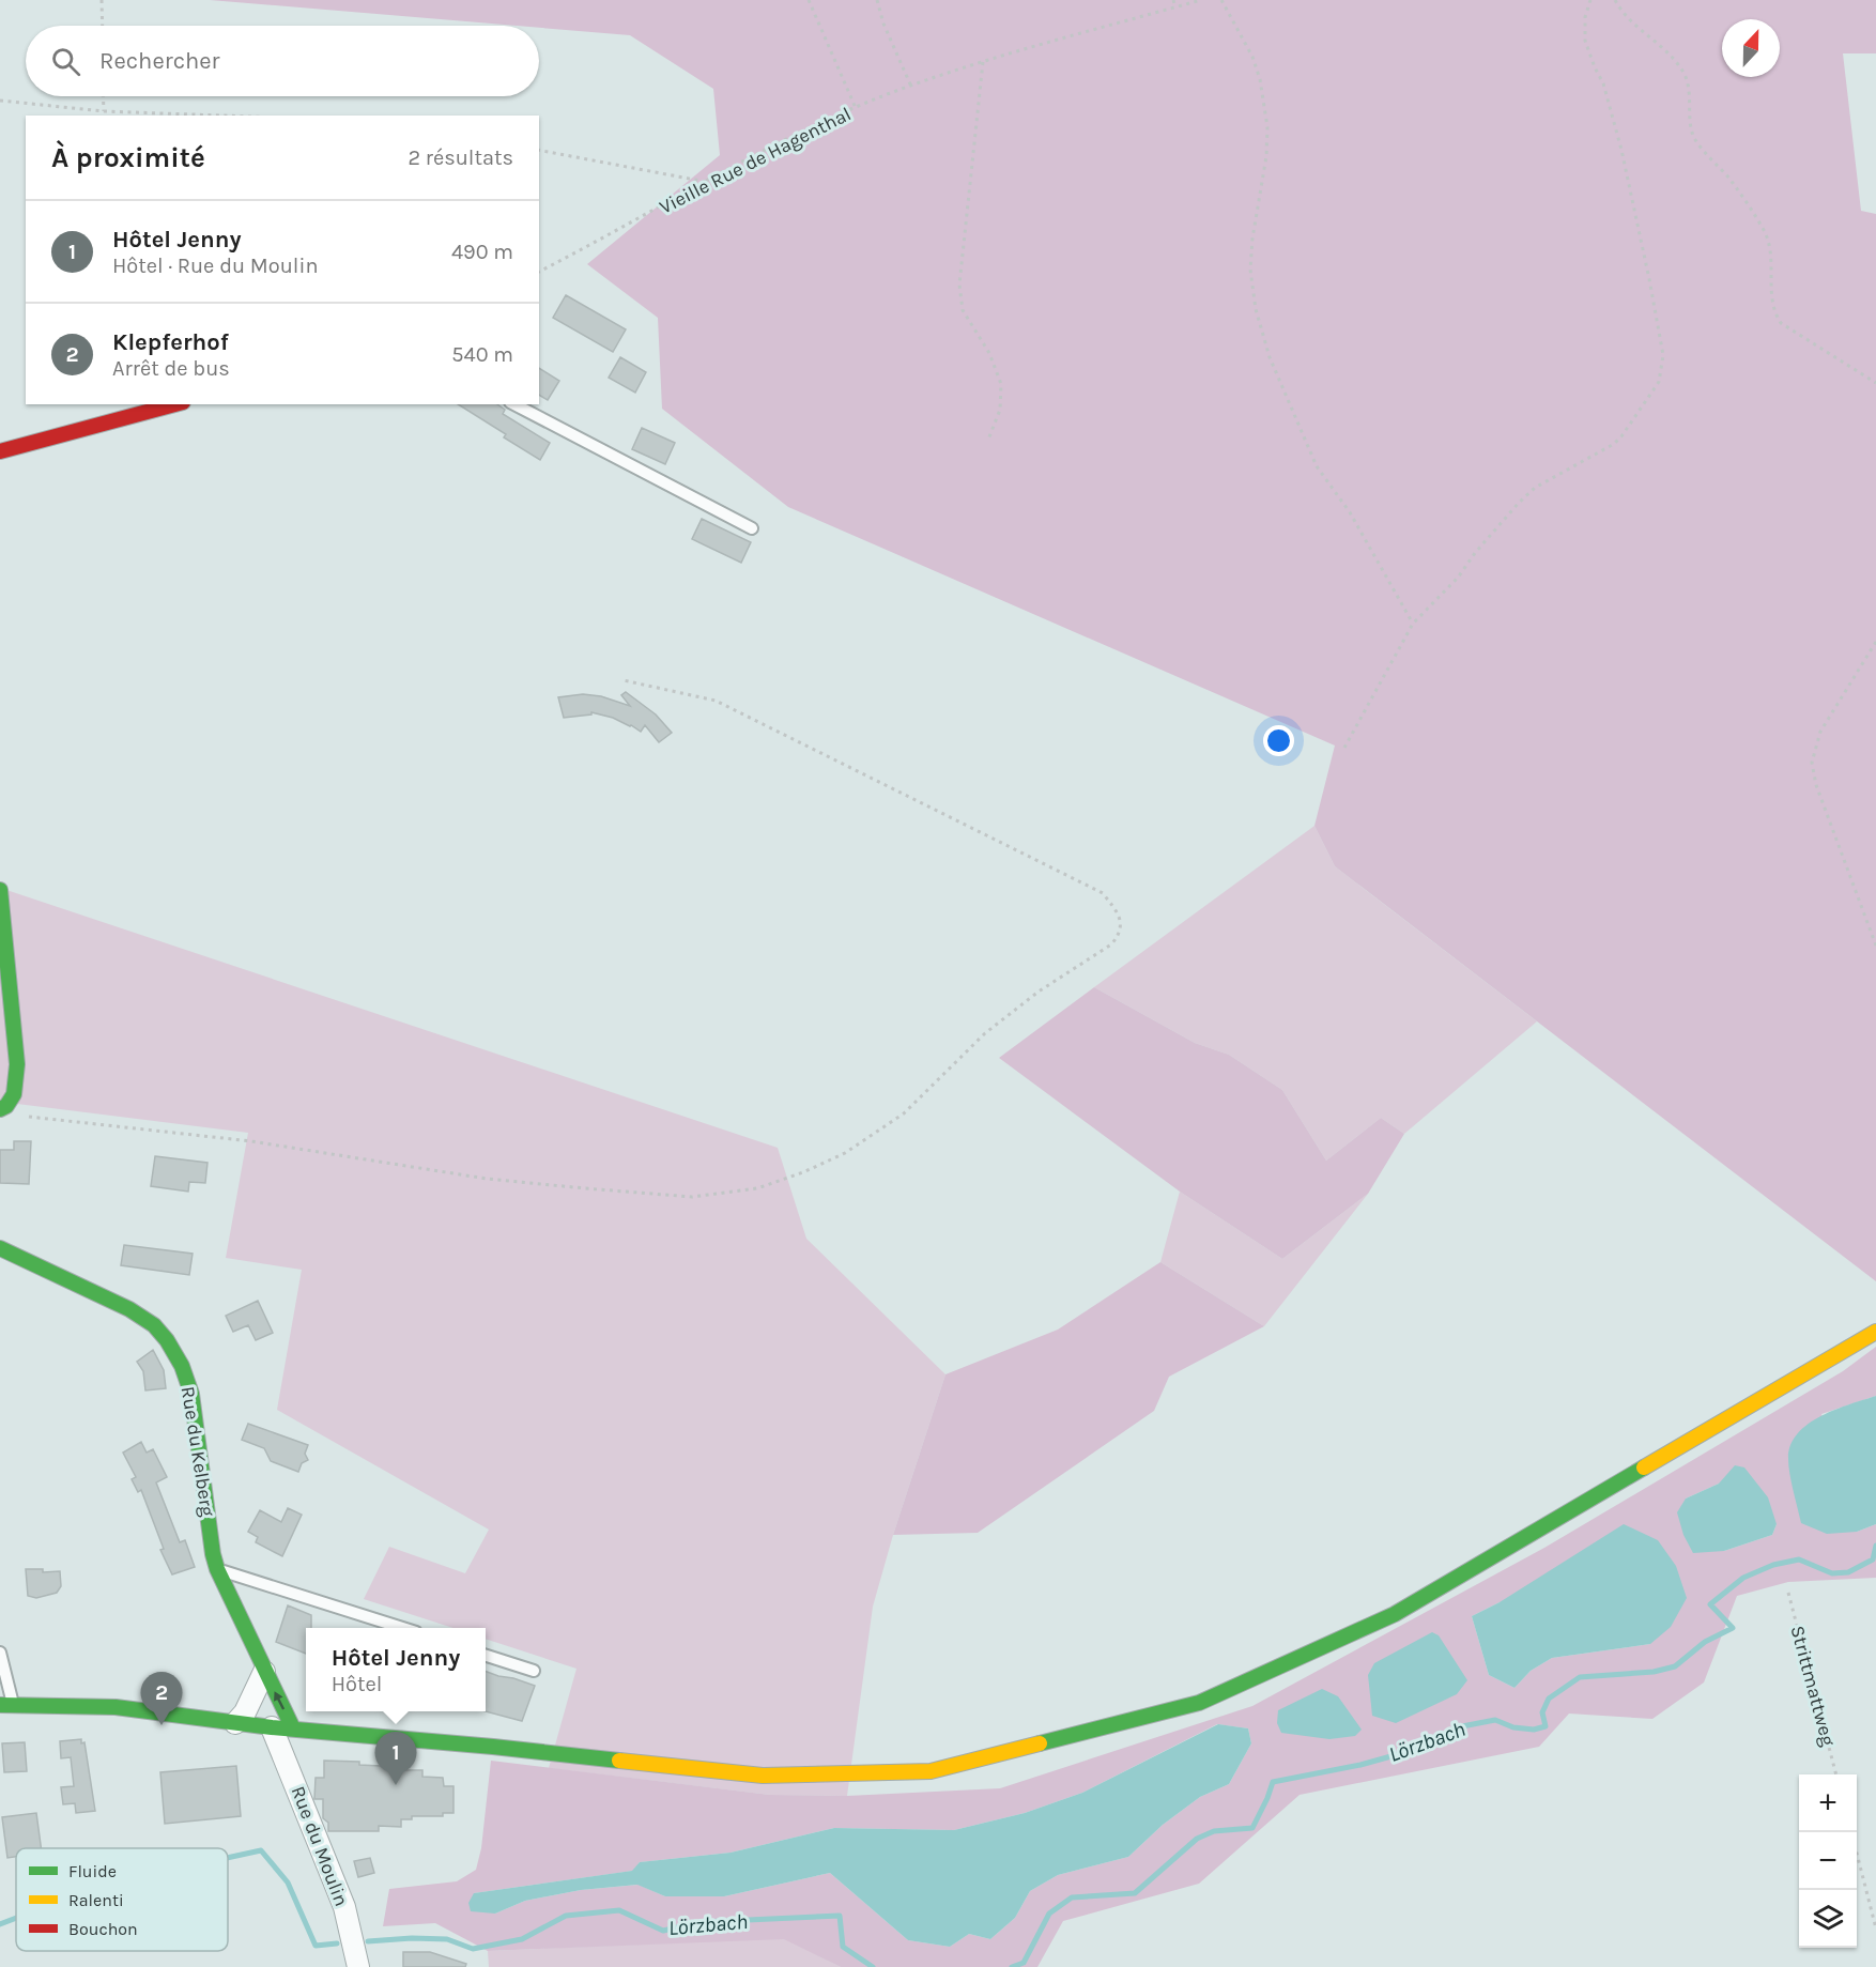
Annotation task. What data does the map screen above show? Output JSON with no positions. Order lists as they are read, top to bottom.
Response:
{
  "streets": {
    "main road": ["Rue du Kelberg"],
    "street": ["Rue du Moulin"],
    "path": ["Vieille Rue de Hagenthal", "Strittmattweg"]
  },
  "water": ["Lörzbach"],
  "legend": ["Fluide", "Ralenti", "Bouchon"],
  "north": "top",
  "page": {
    "search": "Rechercher",
    "heading": ["À proximité", "2 résultats"],
    "list": [
      {
        "mark": "1",
        "name": "Hôtel Jenny",
        "note": "Hôtel · Rue du Moulin",
        "value": "490 m"
      },
      {
        "mark": "2",
        "name": "Klepferhof",
        "note": "Arrêt de bus",
        "value": "540 m"
      }
    ],
    "popup": ["Hôtel Jenny", "Hôtel"],
    "pins": ["2", "1"],
    "map_buttons": ["+", "−"]
  }
}
